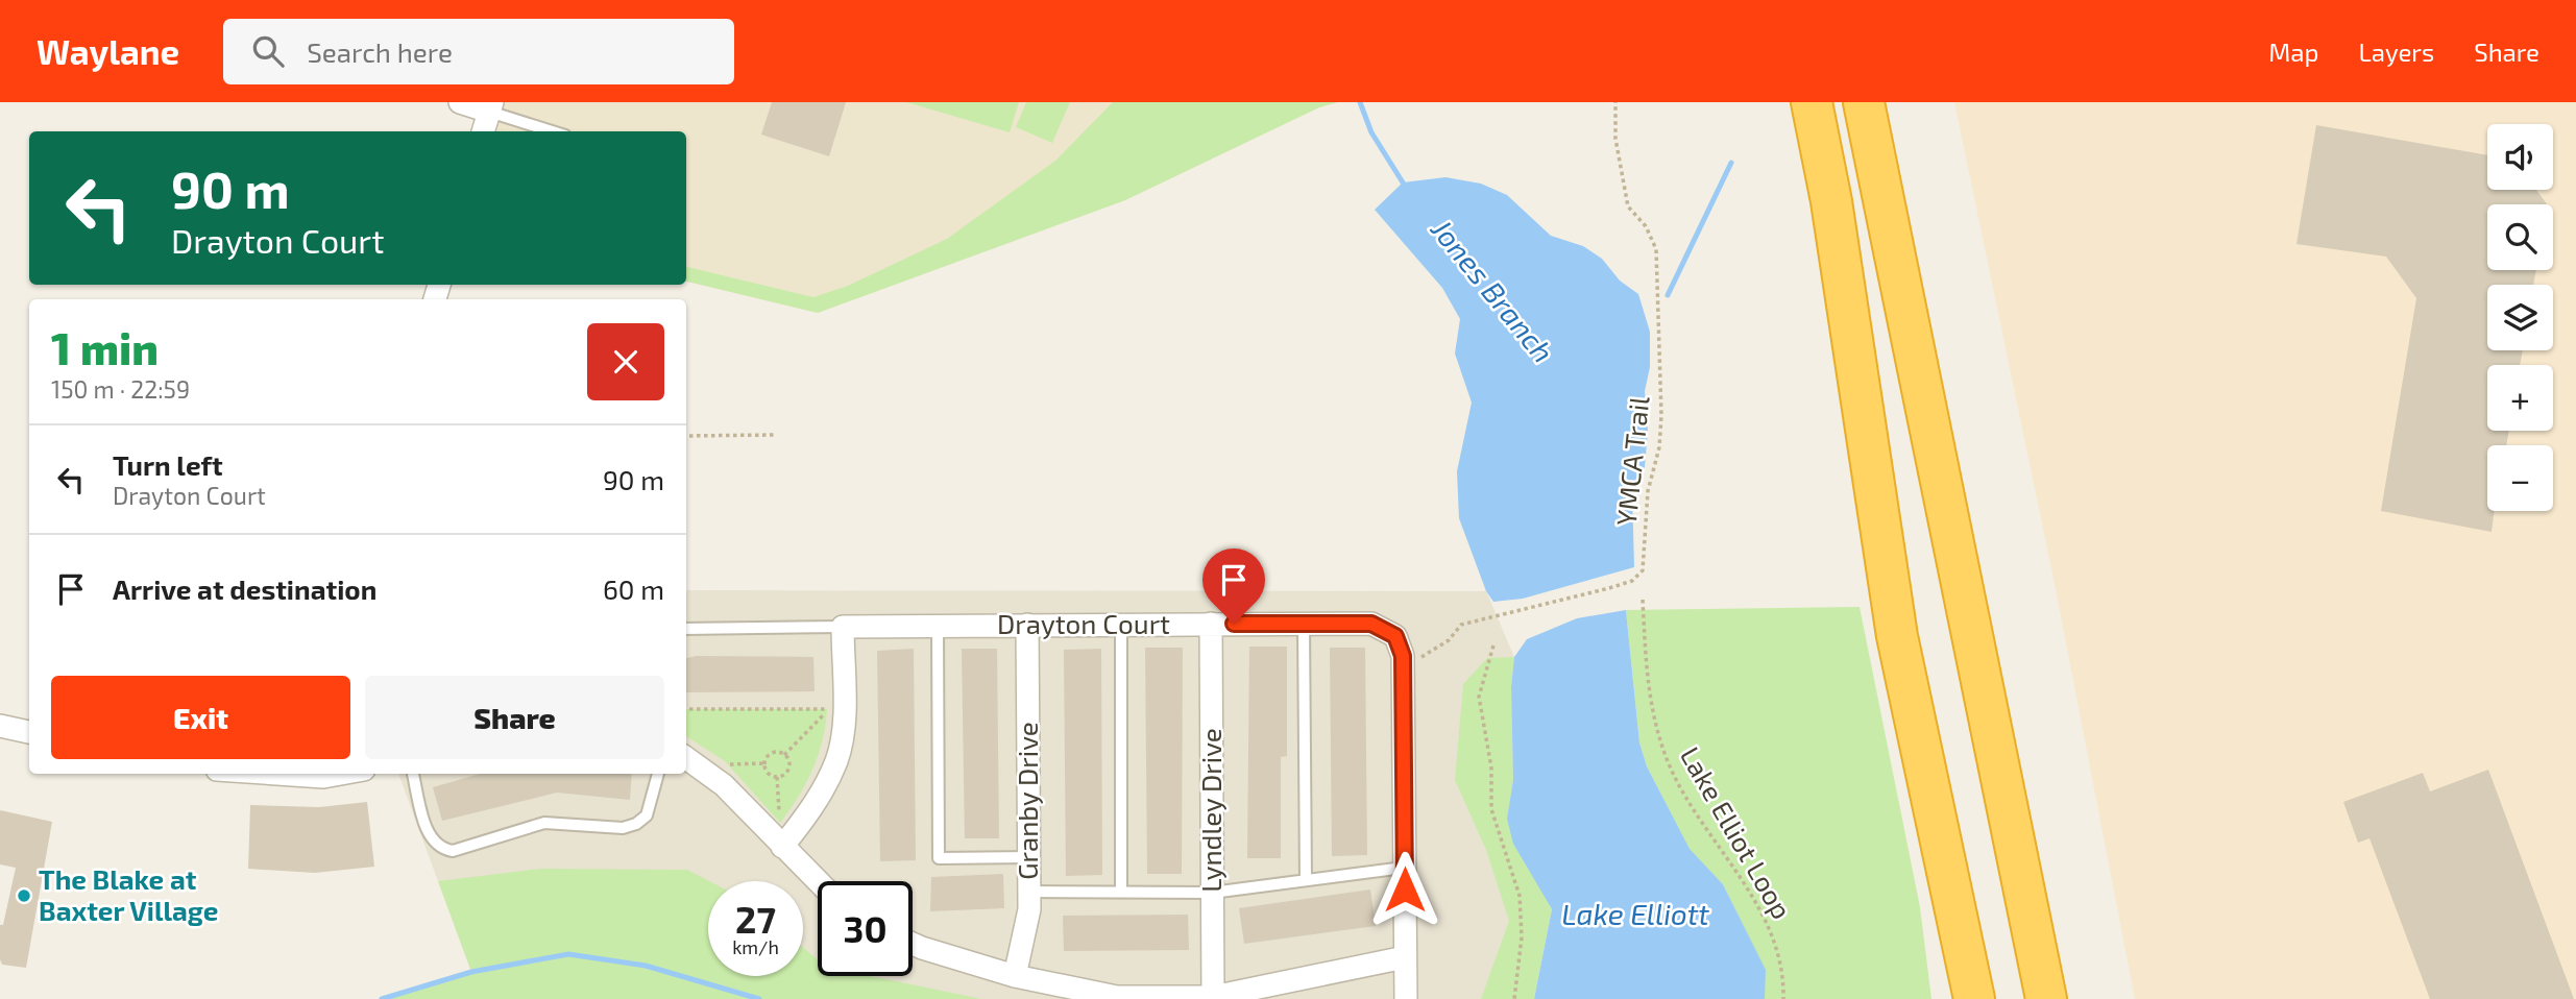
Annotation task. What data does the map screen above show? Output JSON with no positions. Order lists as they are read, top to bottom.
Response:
{
  "streets": {
    "street": ["Drayton Court", "Granby Drive", "Lyndley Drive"],
    "path": ["YMCA Trail", "Lake Elliot Loop"]
  },
  "crossings": [
    ["YMCA Trail", "Drayton Court"],
    ["Drayton Court", "Granby Drive"],
    ["Drayton Court", "Lyndley Drive"]
  ],
  "water": ["Jones Branch", "Lake Elliott"],
  "places": ["The Blake at Baxter Village"],
  "page": {
    "header": "Waylane",
    "search": "Search here",
    "nav": ["Map", "Layers", "Share"],
    "map_buttons": ["+", "−"],
    "turn": ["90 m", "Drayton Court"],
    "heading": ["1 min", "150 m · 22:59"],
    "list": [
      {
        "name": "Turn left",
        "note": "Drayton Court",
        "value": "90 m"
      },
      {
        "name": "Arrive at destination",
        "value": "60 m"
      }
    ],
    "buttons": ["Exit", "Share"],
    "speed": "27 km/h",
    "limit": "30"
  }
}
